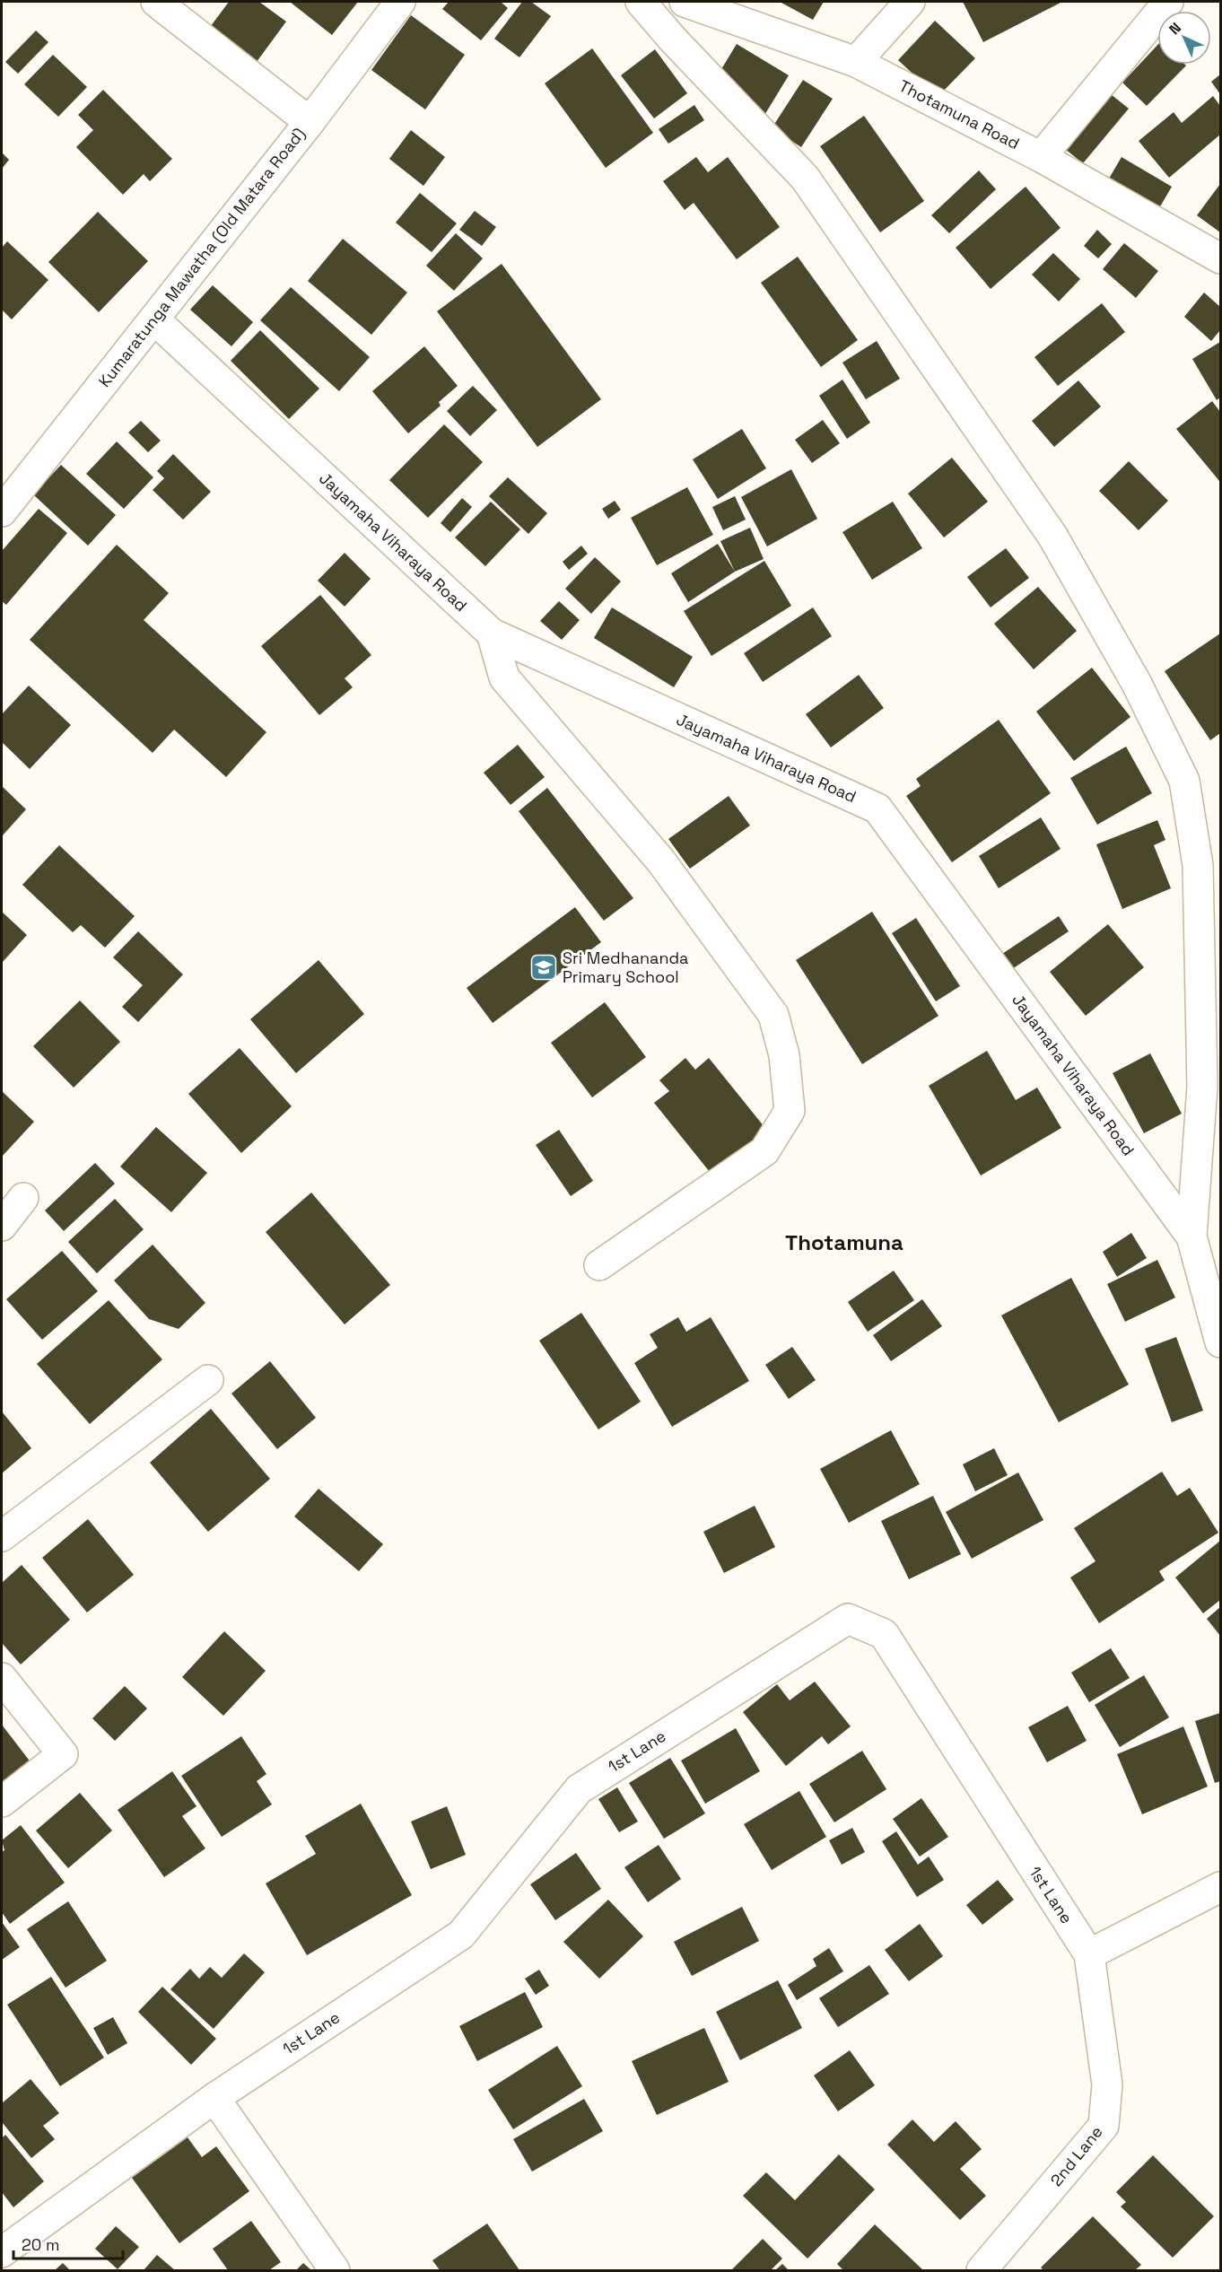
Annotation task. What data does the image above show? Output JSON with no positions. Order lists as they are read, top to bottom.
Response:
{
  "streets": {
    "main road": [
      "Thotamuna Road",
      "Kumaratunga Mawatha (Old Matara Road)",
      "Jayamaha Viharaya Road",
      "1st Lane",
      "2nd Lane"
    ]
  },
  "crossings": [
    ["Kumaratunga Mawatha (Old Matara Road)", "Jayamaha Viharaya Road"],
    ["1st Lane", "2nd Lane"]
  ],
  "districts": ["Thotamuna"],
  "places": {
    "school or university": ["Sri Medhananda Primary School"]
  },
  "scale_bar": "20 m",
  "north": "top left"
}
